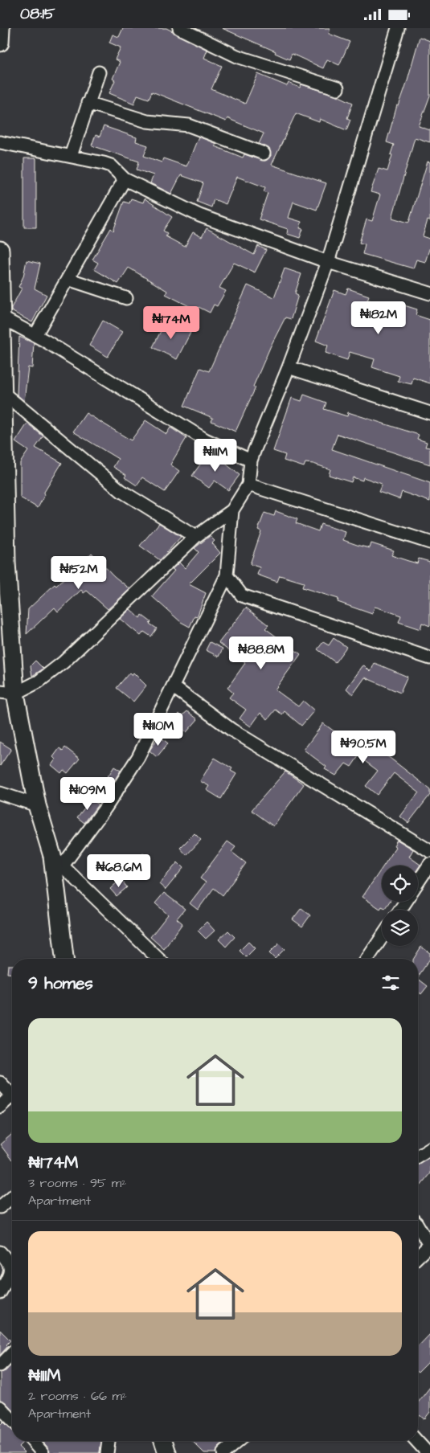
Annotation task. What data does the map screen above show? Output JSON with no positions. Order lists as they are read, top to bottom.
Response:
{
  "page": {
    "status": "08:15",
    "price": [
      "₦182M",
      "₦174M",
      "₦111M",
      "₦152M",
      "₦88.8M",
      "₦110M",
      "₦90.5M",
      "₦109M",
      "₦68.6M"
    ],
    "heading": "9 homes",
    "list": [
      {
        "name": "₦174M",
        "note": "3 rooms · 95 m² · Apartment"
      },
      {
        "name": "₦111M",
        "note": "2 rooms · 66 m² · Apartment"
      }
    ]
  }
}
